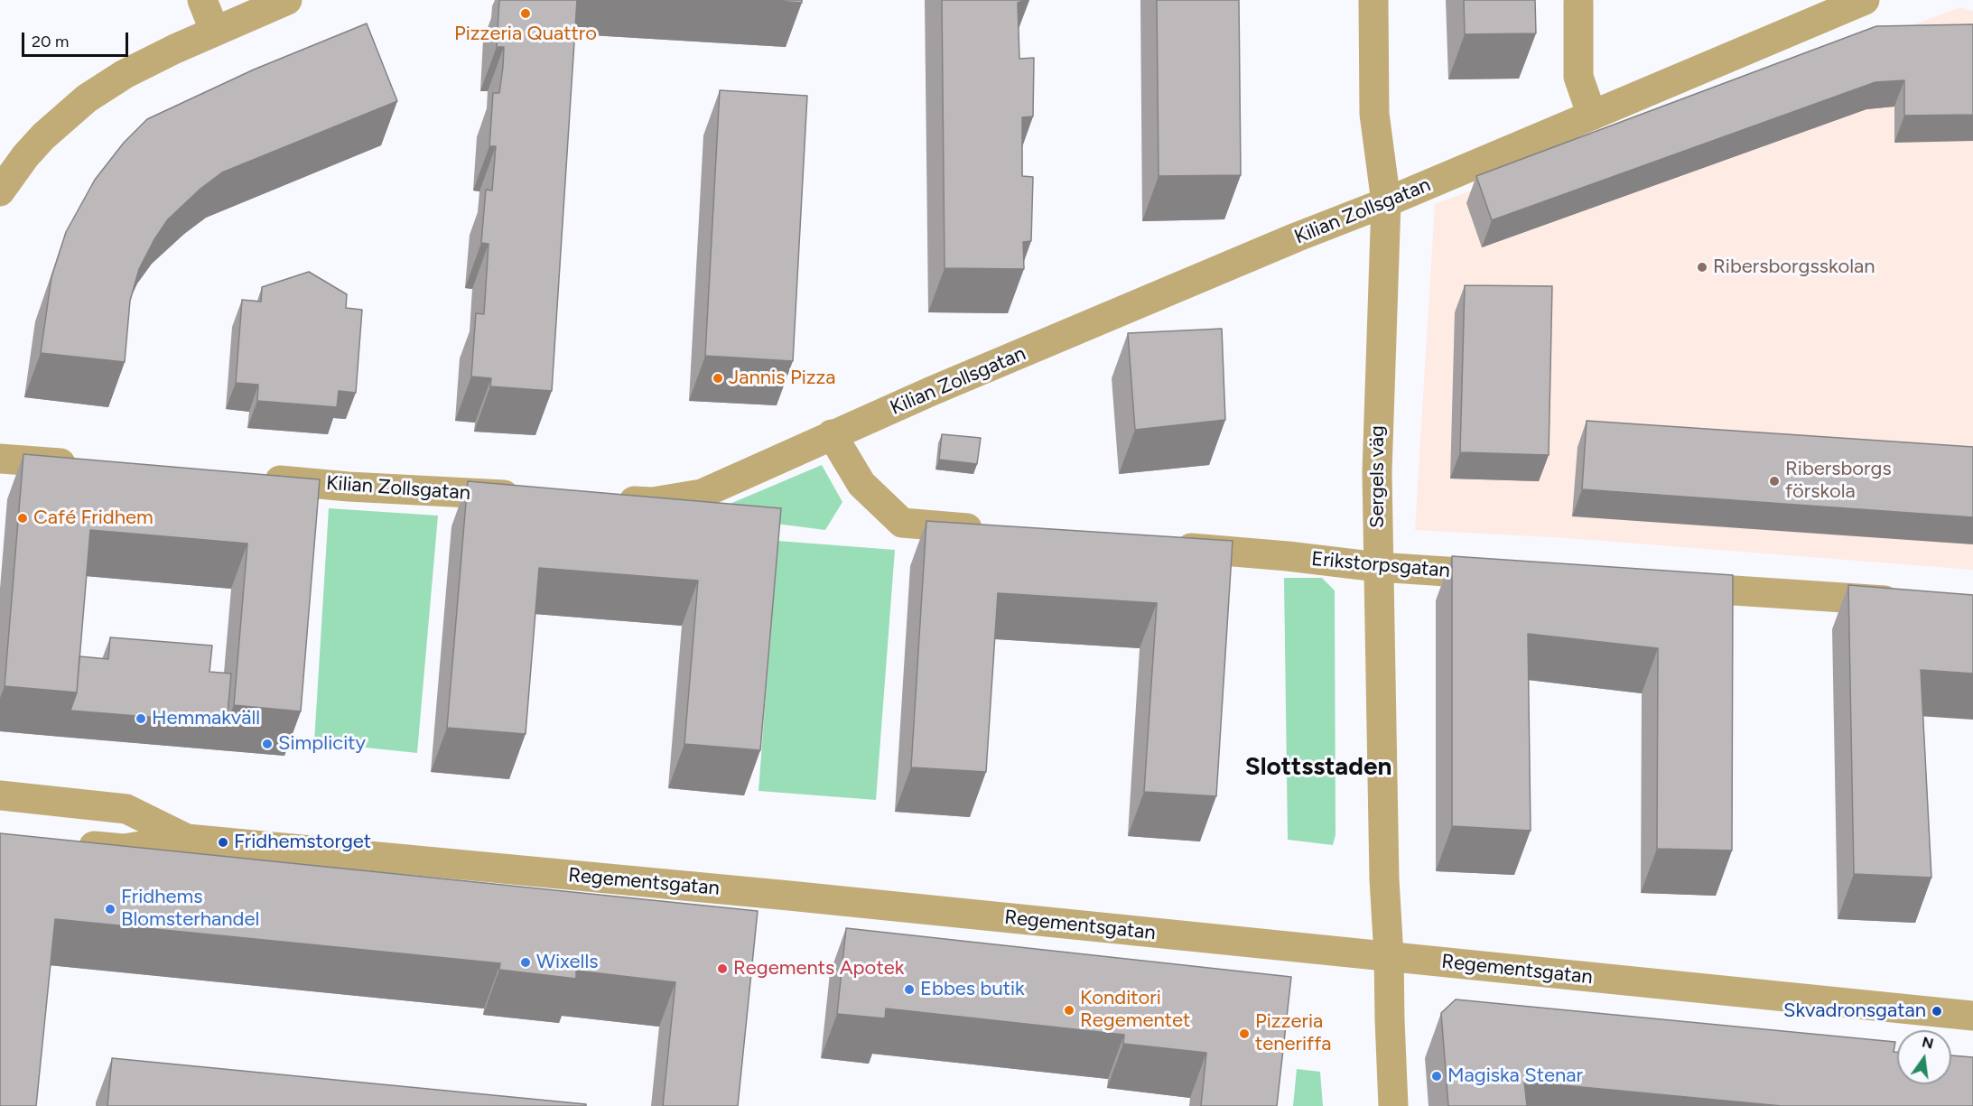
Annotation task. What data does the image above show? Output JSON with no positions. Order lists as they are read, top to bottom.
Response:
{
  "streets": {
    "street": [
      "Kilian Zollsgatan",
      "Sergels väg",
      "Erikstorpsgatan",
      "Regementsgatan"
    ]
  },
  "crossings": [
    ["Kilian Zollsgatan", "Sergels väg"],
    ["Sergels väg", "Erikstorpsgatan"],
    ["Sergels väg", "Regementsgatan"]
  ],
  "districts": ["Slottsstaden"],
  "places": [
    "Pizzeria Quattro",
    "Ribersborgsskolan",
    "Jannis Pizza",
    "Ribersborgs förskola",
    "Café Fridhem",
    "Hemmakväll",
    "Simplicity",
    "Fridhemstorget",
    "Fridhems Blomsterhandel",
    "Wixells",
    "Regements Apotek",
    "Ebbes butik",
    "Konditori Regementet",
    "Skvadronsgatan",
    "Pizzeria teneriffa",
    "Magiska Stenar"
  ],
  "scale_bar": "20 m",
  "north": "top"
}
